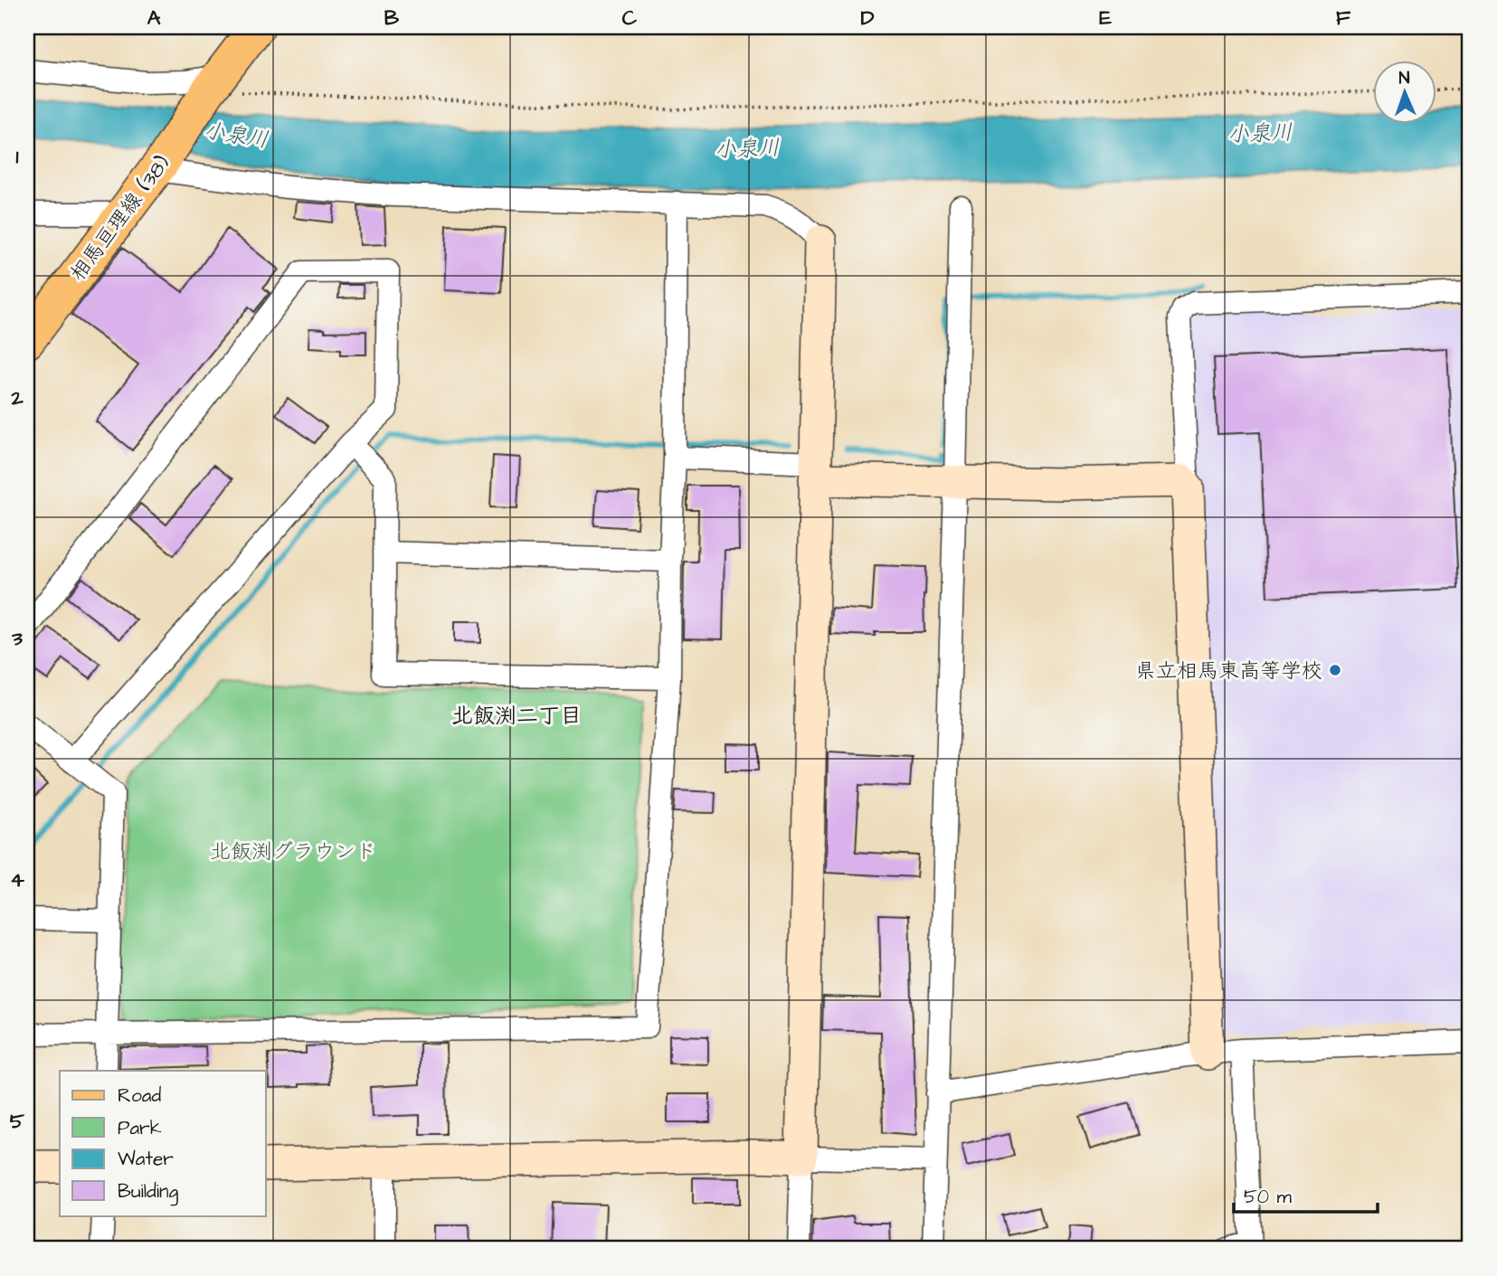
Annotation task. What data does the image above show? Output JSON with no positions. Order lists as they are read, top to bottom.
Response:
{
  "streets": {
    "main road": ["相馬亘理線 (38)"]
  },
  "districts": ["北飯渕二丁目"],
  "water": ["小泉川"],
  "parks": ["北飯渕グラウンド"],
  "places": ["県立相馬東高等学校"],
  "legend": [
    "Road",
    "Park",
    "Water",
    "Building"
  ],
  "scale_bar": "50 m",
  "north": "top",
  "grid": {
    "columns": [
      "A",
      "B",
      "C",
      "D",
      "E",
      "F"
    ],
    "rows": [
      "1",
      "2",
      "3",
      "4",
      "5"
    ]
  }
}
